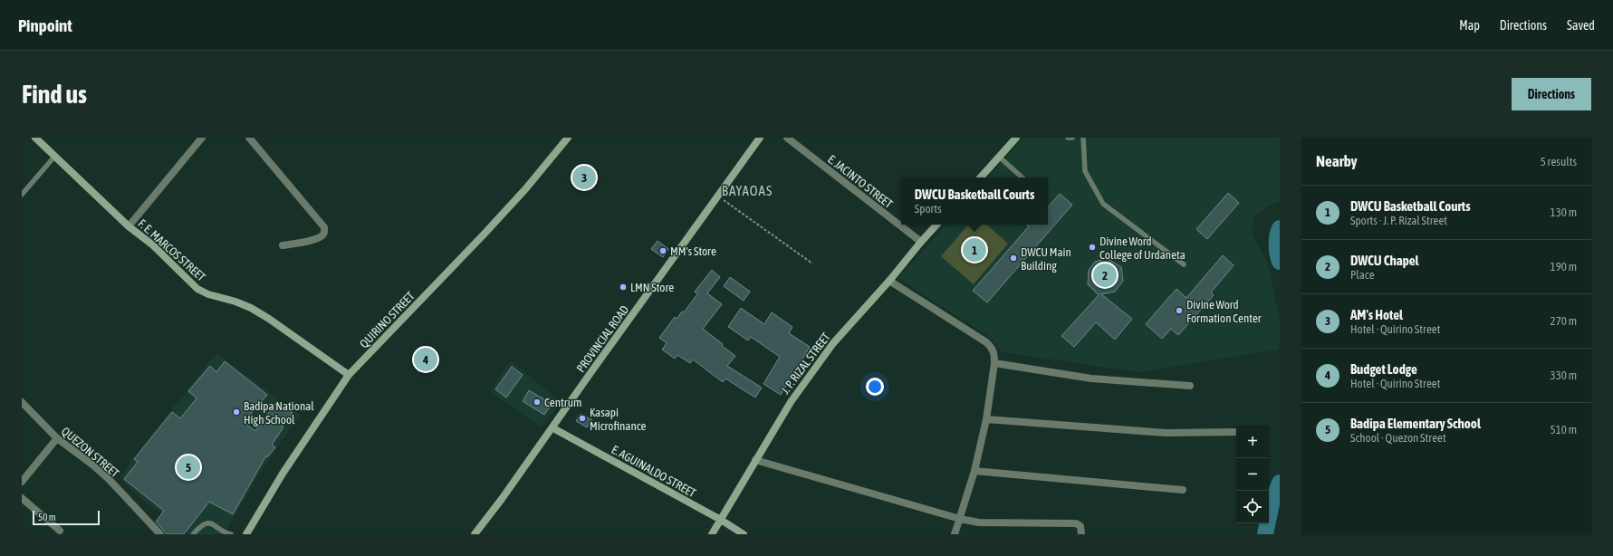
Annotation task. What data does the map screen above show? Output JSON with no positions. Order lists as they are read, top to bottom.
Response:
{
  "streets": {
    "street": [
      "E. JACINTO STREET",
      "F. E. MARCOS STREET",
      "QUIRINO STREET",
      "PROVINCIAL ROAD",
      "J. P. RIZAL STREET",
      "QUEZON STREET",
      "E. AGUINALDO STREET"
    ]
  },
  "crossings": [
    ["E. JACINTO STREET", "J. P. RIZAL STREET"],
    ["F. E. MARCOS STREET", "QUIRINO STREET"],
    ["PROVINCIAL ROAD", "E. AGUINALDO STREET"],
    ["J. P. RIZAL STREET", "E. AGUINALDO STREET"]
  ],
  "districts": ["BAYAOAS"],
  "places": [
    "Divine Word College of Urdaneta",
    "MM's Store",
    "DWCU Main Building",
    "LMN Store",
    "Divine Word Formation Center",
    "Centrum",
    "Badipa National High School",
    "Kasapi Microfinance"
  ],
  "scale_bar": "50 m",
  "page": {
    "header": "Pinpoint",
    "nav": ["Map", "Directions", "Saved"],
    "buttons": "Directions",
    "title": "Find us",
    "heading": ["Nearby", "5 results"],
    "pins": [
      "3",
      "1",
      "2",
      "4",
      "5"
    ],
    "popup": ["DWCU Basketball Courts", "Sports"],
    "list": [
      {
        "mark": "1",
        "name": "DWCU Basketball Courts",
        "note": "Sports · J. P. Rizal Street",
        "value": "130 m"
      },
      {
        "mark": "2",
        "name": "DWCU Chapel",
        "note": "Place",
        "value": "190 m"
      },
      {
        "mark": "3",
        "name": "AM's Hotel",
        "note": "Hotel · Quirino Street",
        "value": "270 m"
      },
      {
        "mark": "4",
        "name": "Budget Lodge",
        "note": "Hotel · Quirino Street",
        "value": "330 m"
      },
      {
        "mark": "5",
        "name": "Badipa Elementary School",
        "note": "School · Quezon Street",
        "value": "510 m"
      }
    ],
    "map_buttons": ["+", "−"],
    "scale": "50 m"
  }
}
